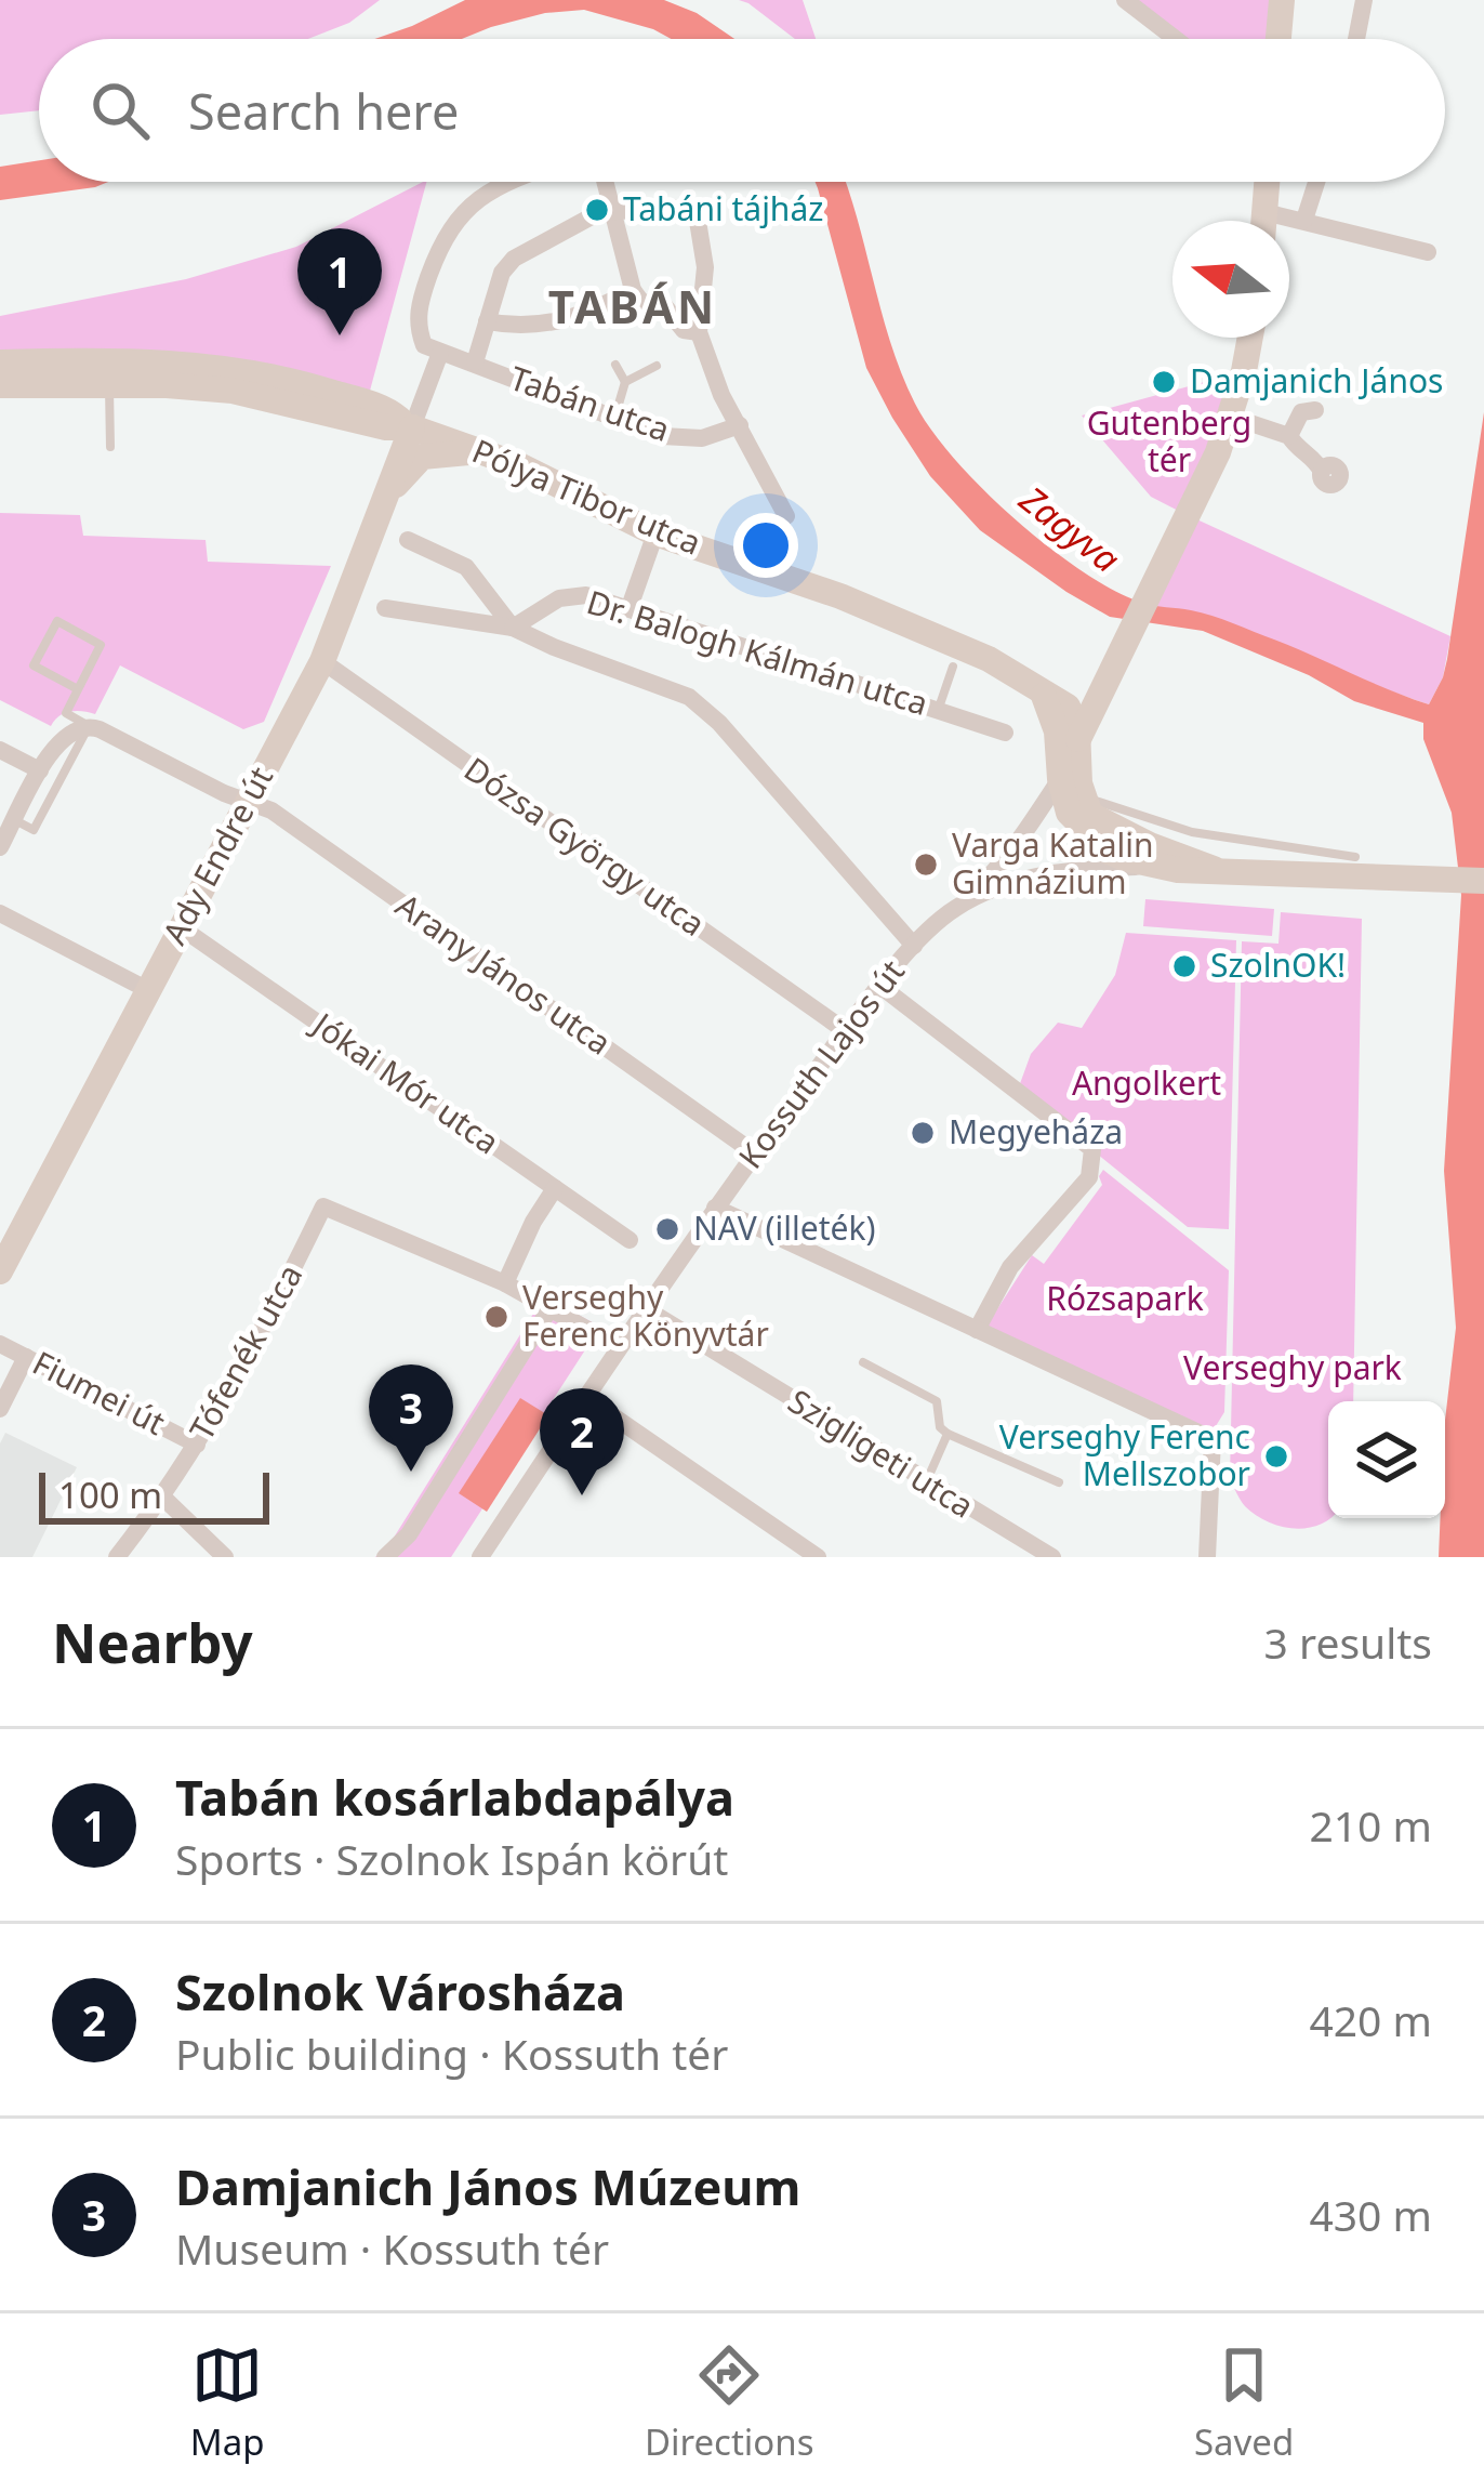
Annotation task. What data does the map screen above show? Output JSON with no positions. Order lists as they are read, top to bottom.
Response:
{
  "streets": {
    "street": [
      "Tabán utca",
      "Pólya Tibor utca",
      "Dr. Balogh Kálmán utca",
      "Dózsa György utca",
      "Ady Endre út",
      "Arany János utca",
      "Kossuth Lajos út",
      "Jókai Mór utca",
      "Tófenék utca",
      "Fiumei út",
      "Szigligeti utca"
    ]
  },
  "crossings": [
    ["Pólya Tibor utca", "Ady Endre út"],
    ["Dózsa György utca", "Ady Endre út"],
    ["Dózsa György utca", "Kossuth Lajos út"],
    ["Ady Endre út", "Arany János utca"],
    ["Ady Endre út", "Jókai Mór utca"],
    ["Arany János utca", "Kossuth Lajos út"],
    ["Kossuth Lajos út", "Szigligeti utca"],
    ["Tófenék utca", "Fiumei út"]
  ],
  "districts": ["TABÁN"],
  "water": ["Zagyva"],
  "parks": [
    "Gutenberg tér",
    "Angolkert",
    "Rózsapark",
    "Verseghy park"
  ],
  "places": [
    "Tabáni tájház",
    "Damjanich János",
    "Varga Katalin Gimnázium",
    "SzolnOK!",
    "Megyeháza",
    "NAV (illeték)",
    "Verseghy Ferenc Könyvtár",
    "Verseghy Ferenc Mellszobor"
  ],
  "scale_bar": "100 m",
  "north": "left",
  "page": {
    "search": "Search here",
    "pins": ["1", "3", "2"],
    "scale": "100 m",
    "heading": ["Nearby", "3 results"],
    "list": [
      {
        "mark": "1",
        "name": "Tabán kosárlabdapálya",
        "note": "Sports · Szolnok Ispán körút",
        "value": "210 m"
      },
      {
        "mark": "2",
        "name": "Szolnok Városháza",
        "note": "Public building · Kossuth tér",
        "value": "420 m"
      },
      {
        "mark": "3",
        "name": "Damjanich János Múzeum",
        "note": "Museum · Kossuth tér",
        "value": "430 m"
      }
    ],
    "nav": ["Map", "Directions", "Saved"]
  }
}
